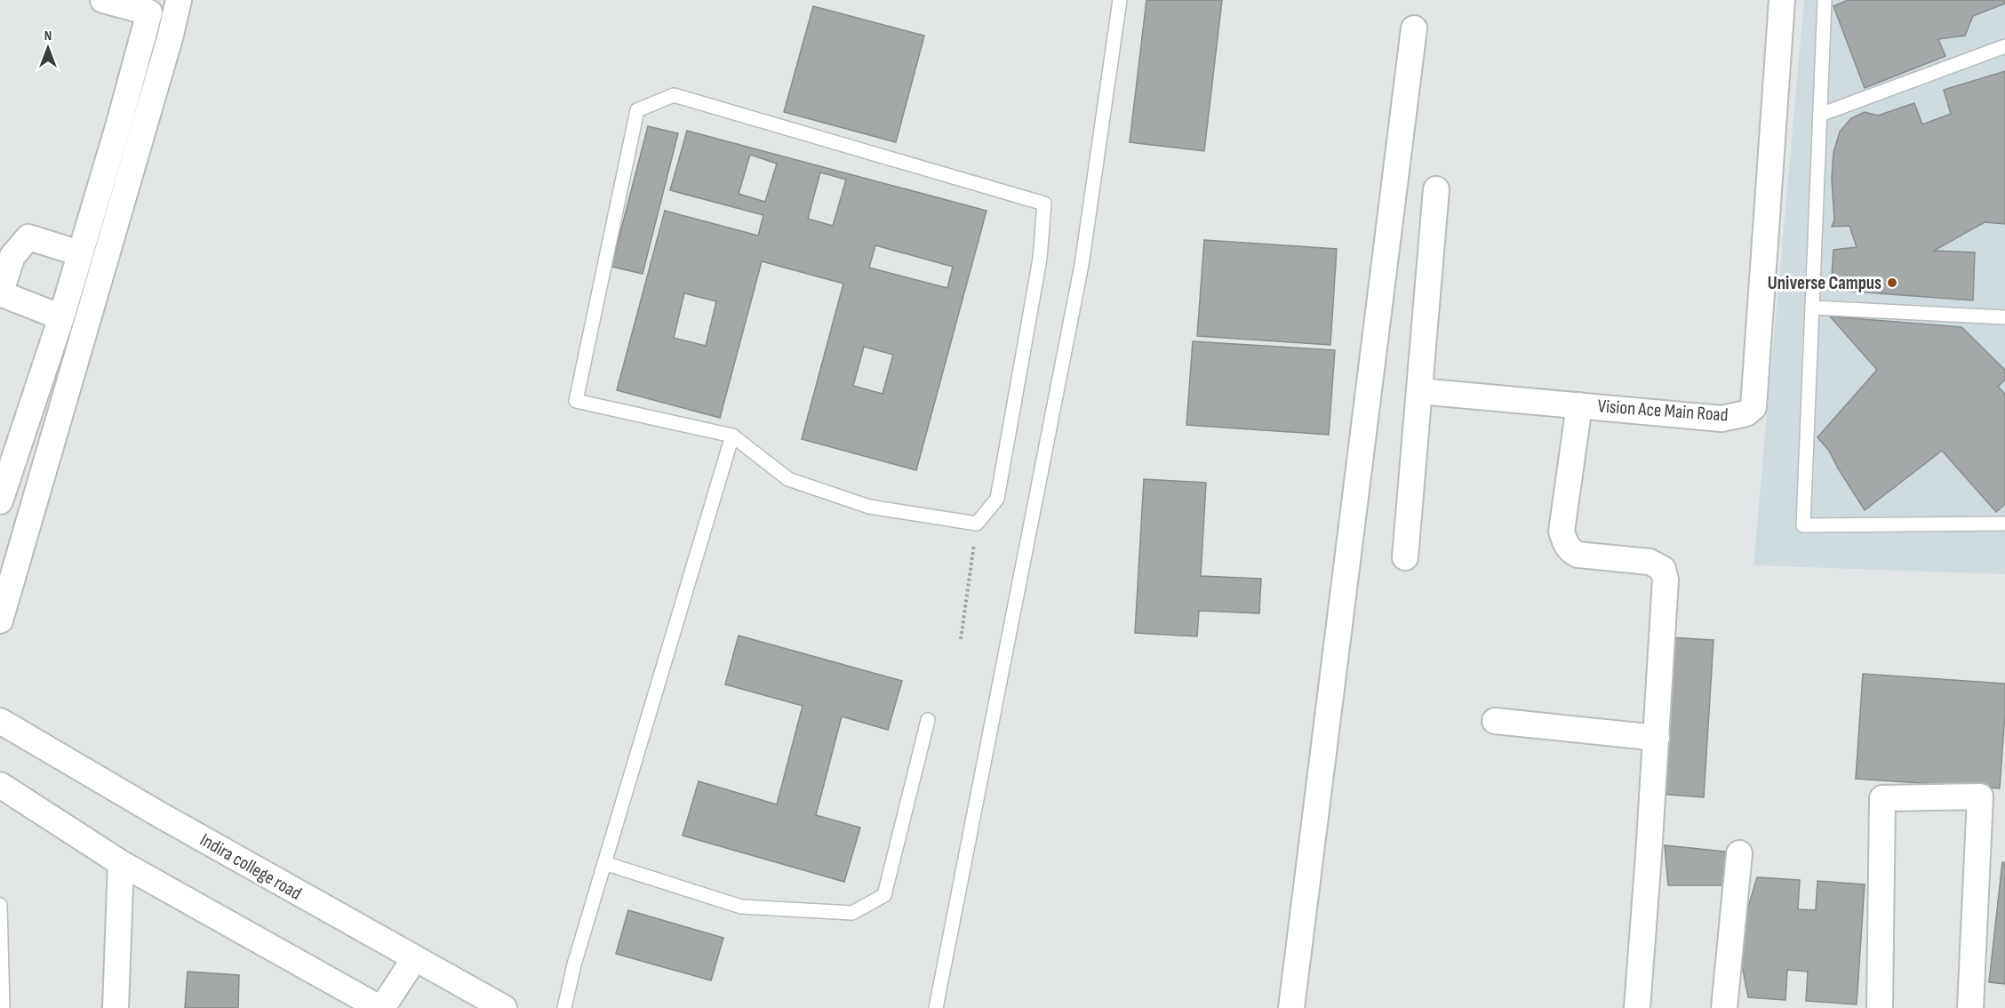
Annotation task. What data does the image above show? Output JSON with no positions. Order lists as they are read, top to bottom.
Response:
{
  "streets": {
    "street": ["Vision Ace Main Road", "Indira college road"]
  },
  "places": ["Universe Campus"],
  "north": "top"
}
